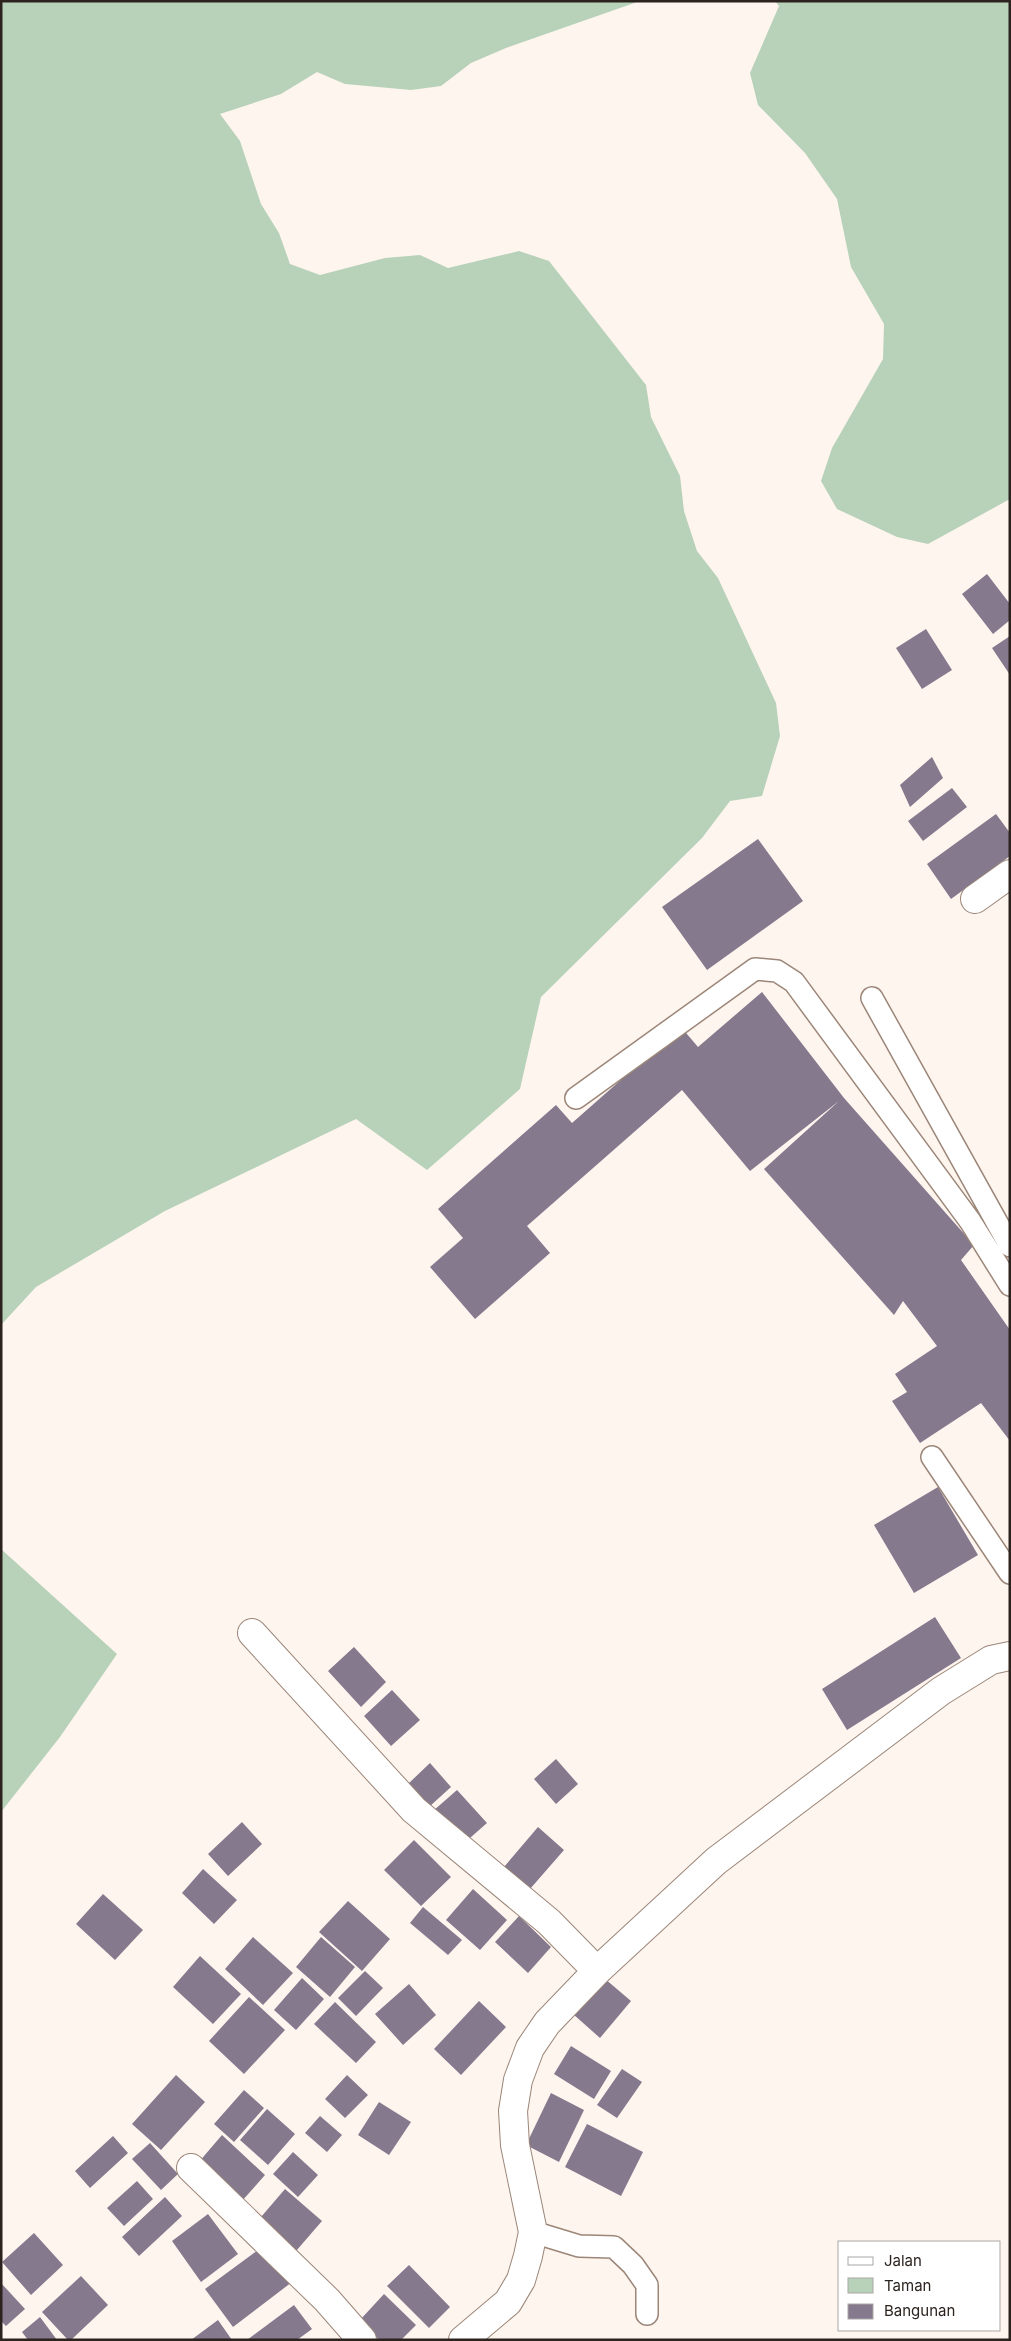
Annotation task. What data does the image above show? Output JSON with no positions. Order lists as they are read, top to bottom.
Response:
{
  "legend": ["Jalan", "Taman", "Bangunan"]
}
